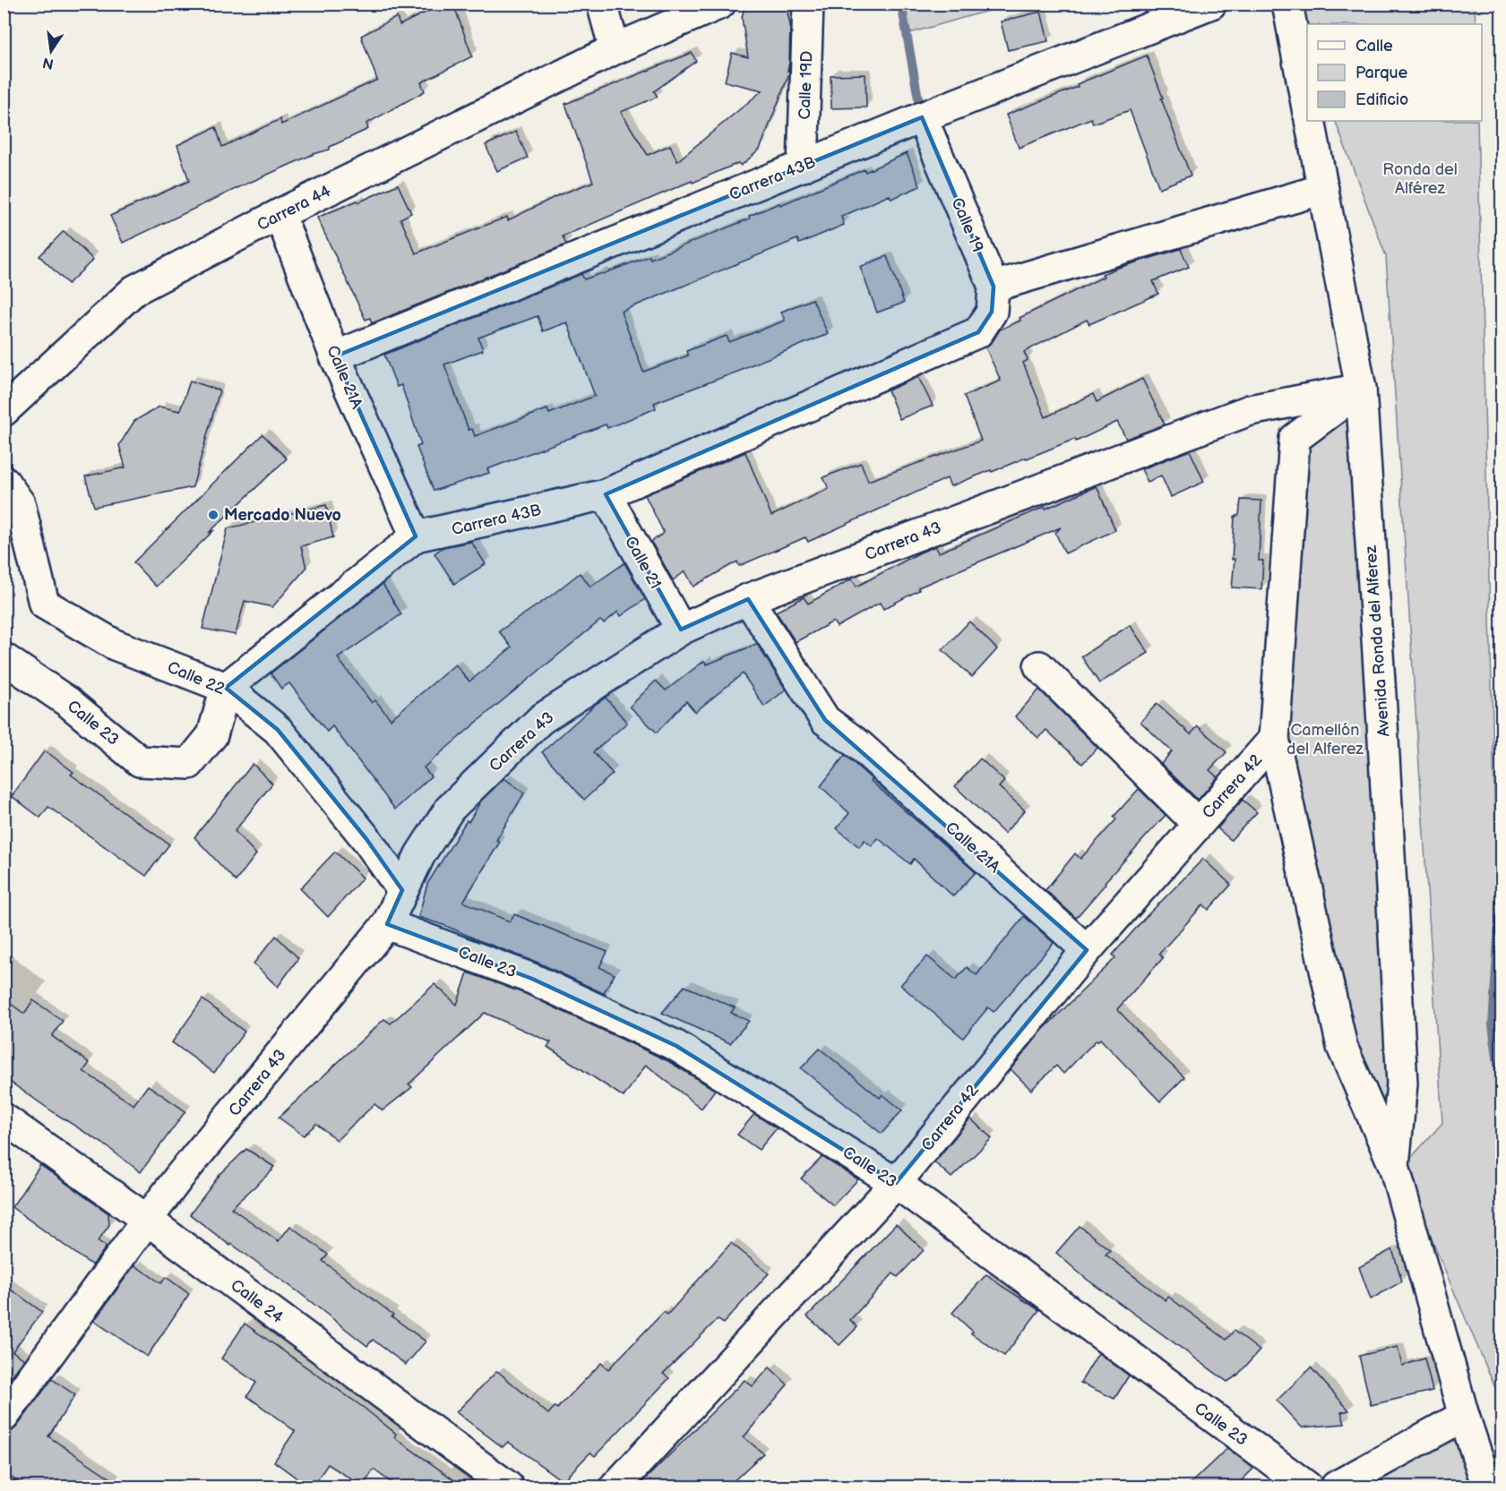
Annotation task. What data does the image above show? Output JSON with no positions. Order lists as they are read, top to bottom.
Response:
{
  "streets": {
    "street": [
      "Calle 19D",
      "Carrera 43B",
      "Carrera 44",
      "Calle 19",
      "Calle 21A",
      "Carrera 43",
      "Calle 21",
      "Avenida Ronda del Alferez",
      "Calle 22",
      "Calle 23",
      "Carrera 42",
      "Calle 24"
    ]
  },
  "crossings": [
    ["Calle 19D", "Carrera 43B"],
    ["Carrera 43B", "Calle 19"],
    ["Carrera 43B", "Calle 21A"],
    ["Carrera 43B", "Calle 21"],
    ["Carrera 43B", "Calle 22"],
    ["Carrera 43B", "Calle 23"],
    ["Carrera 44", "Calle 21A"],
    ["Calle 21A", "Carrera 43"],
    ["Calle 21A", "Carrera 42"],
    ["Carrera 43", "Calle 21"],
    ["Carrera 43", "Avenida Ronda del Alferez"],
    ["Carrera 43", "Calle 22"],
    ["Carrera 43", "Calle 23"],
    ["Carrera 43", "Calle 24"],
    ["Calle 22", "Calle 23"],
    ["Calle 23", "Carrera 42"]
  ],
  "parks": ["Ronda del Alférez", "Camellón del Alferez"],
  "places": ["Mercado Nuevo"],
  "legend": ["Calle", "Parque", "Edificio"],
  "north": "bottom"
}
